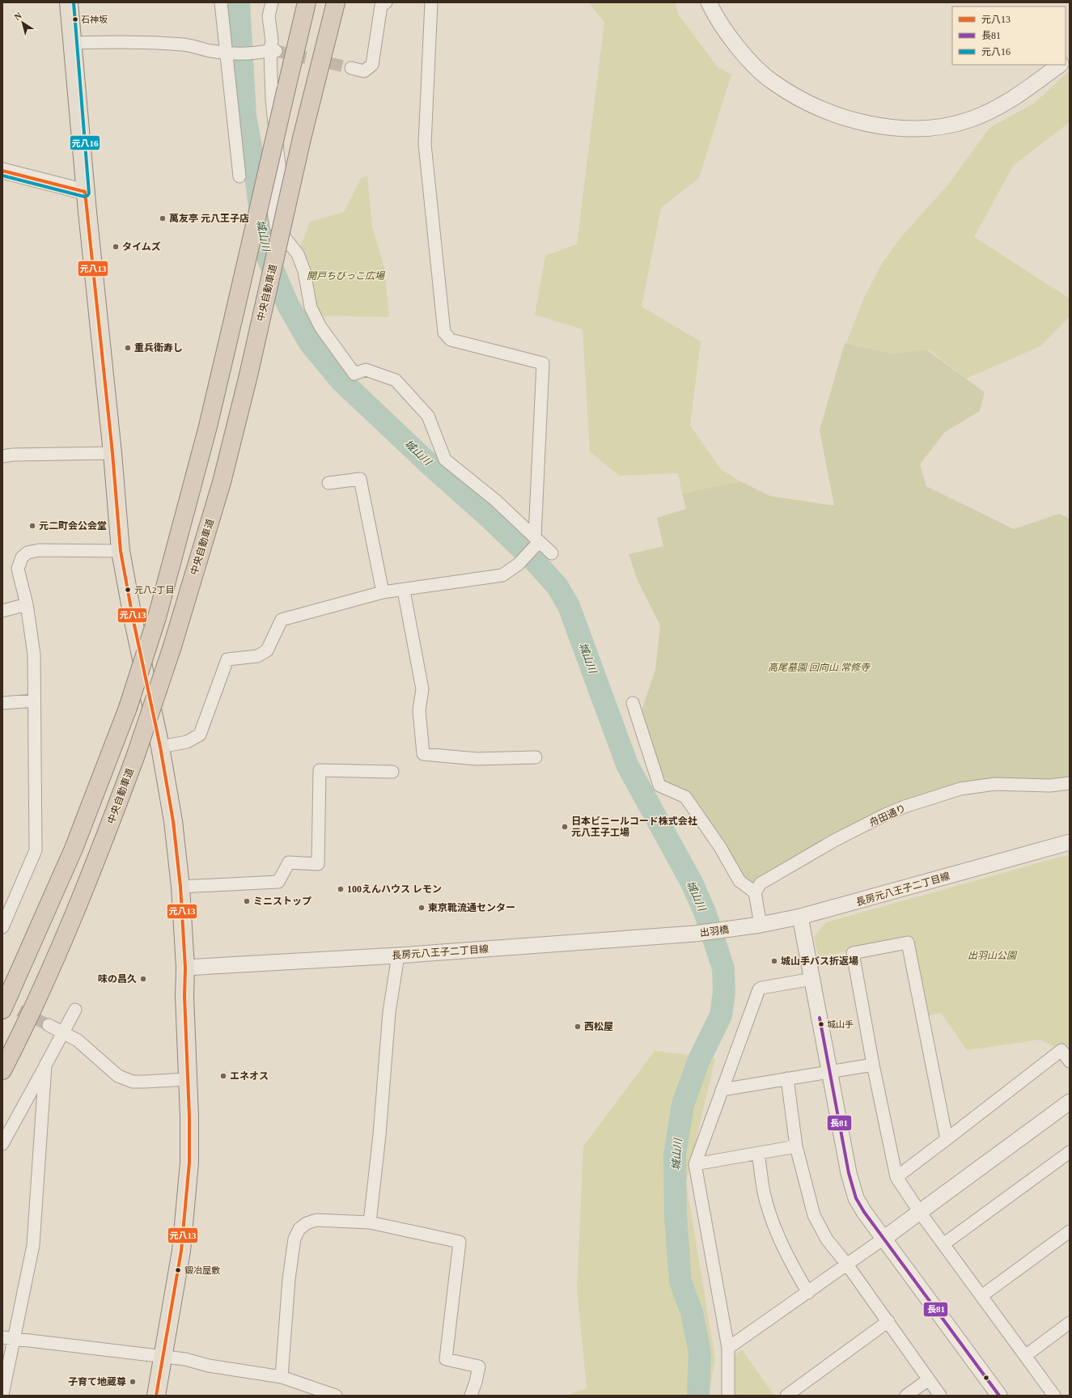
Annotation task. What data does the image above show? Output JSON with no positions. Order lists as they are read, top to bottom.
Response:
{
  "streets": {
    "highway": ["中央自動車道"],
    "street": ["舟田通り", "長房元八王子二丁目線", "出羽橋"]
  },
  "crossings": [
    ["長房元八王子二丁目線", "出羽橋"]
  ],
  "water": ["城山川"],
  "parks": ["開戸ちびっこ広場", "高尾墓園 回向山 常修寺", "出羽山公園"],
  "places": [
    "石神坂",
    "萬友亭 元八王子店",
    "タイムズ",
    "重兵衛寿し",
    "元二町会公会堂",
    "元八2丁目",
    "日本ビニールコード株式会社 元八王子工場",
    "100えんハウス レモン",
    "ミニストップ",
    "東京靴流通センター",
    "城山手バス折返場",
    "味の昌久",
    "城山手",
    "西松屋",
    "エネオス",
    "鍛冶屋敷",
    "子育て地蔵尊"
  ],
  "lines": ["transit line 元八16", "transit line 元八13", "transit line 長81"],
  "legend": ["元八13", "長81", "元八16"],
  "north": "top left"
}
